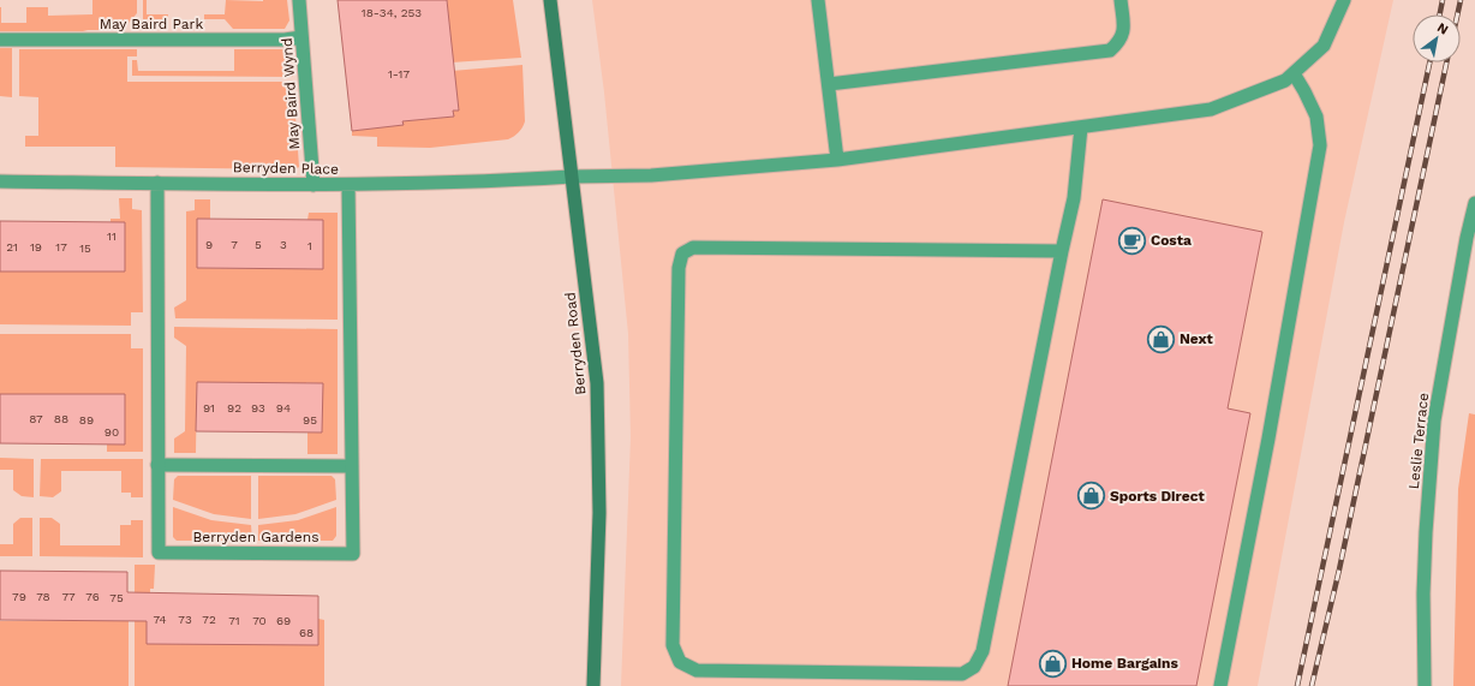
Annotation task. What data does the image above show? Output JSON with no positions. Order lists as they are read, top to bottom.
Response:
{
  "streets": {
    "main road": ["Berryden Road"],
    "street": [
      "May Baird Park",
      "May Baird Wynd",
      "Berryden Place",
      "Leslie Terrace",
      "Berryden Gardens"
    ]
  },
  "crossings": [
    ["May Baird Park", "May Baird Wynd"],
    ["May Baird Wynd", "Berryden Place"],
    ["Berryden Place", "Berryden Road"],
    ["Berryden Place", "Berryden Gardens"]
  ],
  "places": {
    "cafe": ["Costa"],
    "shop": ["Next", "Sports Direct", "Home Bargains"]
  },
  "house_numbers": [
    "18-34, 253",
    "1-17",
    "11",
    "9",
    "7",
    "5",
    "3",
    "1",
    "21",
    "19",
    "17",
    "15",
    "91",
    "92",
    "93",
    "94",
    "87",
    "88",
    "89",
    "95",
    "90",
    "79",
    "78",
    "77",
    "76",
    "75",
    "74",
    "73",
    "72",
    "71",
    "70",
    "69",
    "68"
  ],
  "north": "top right"
}
